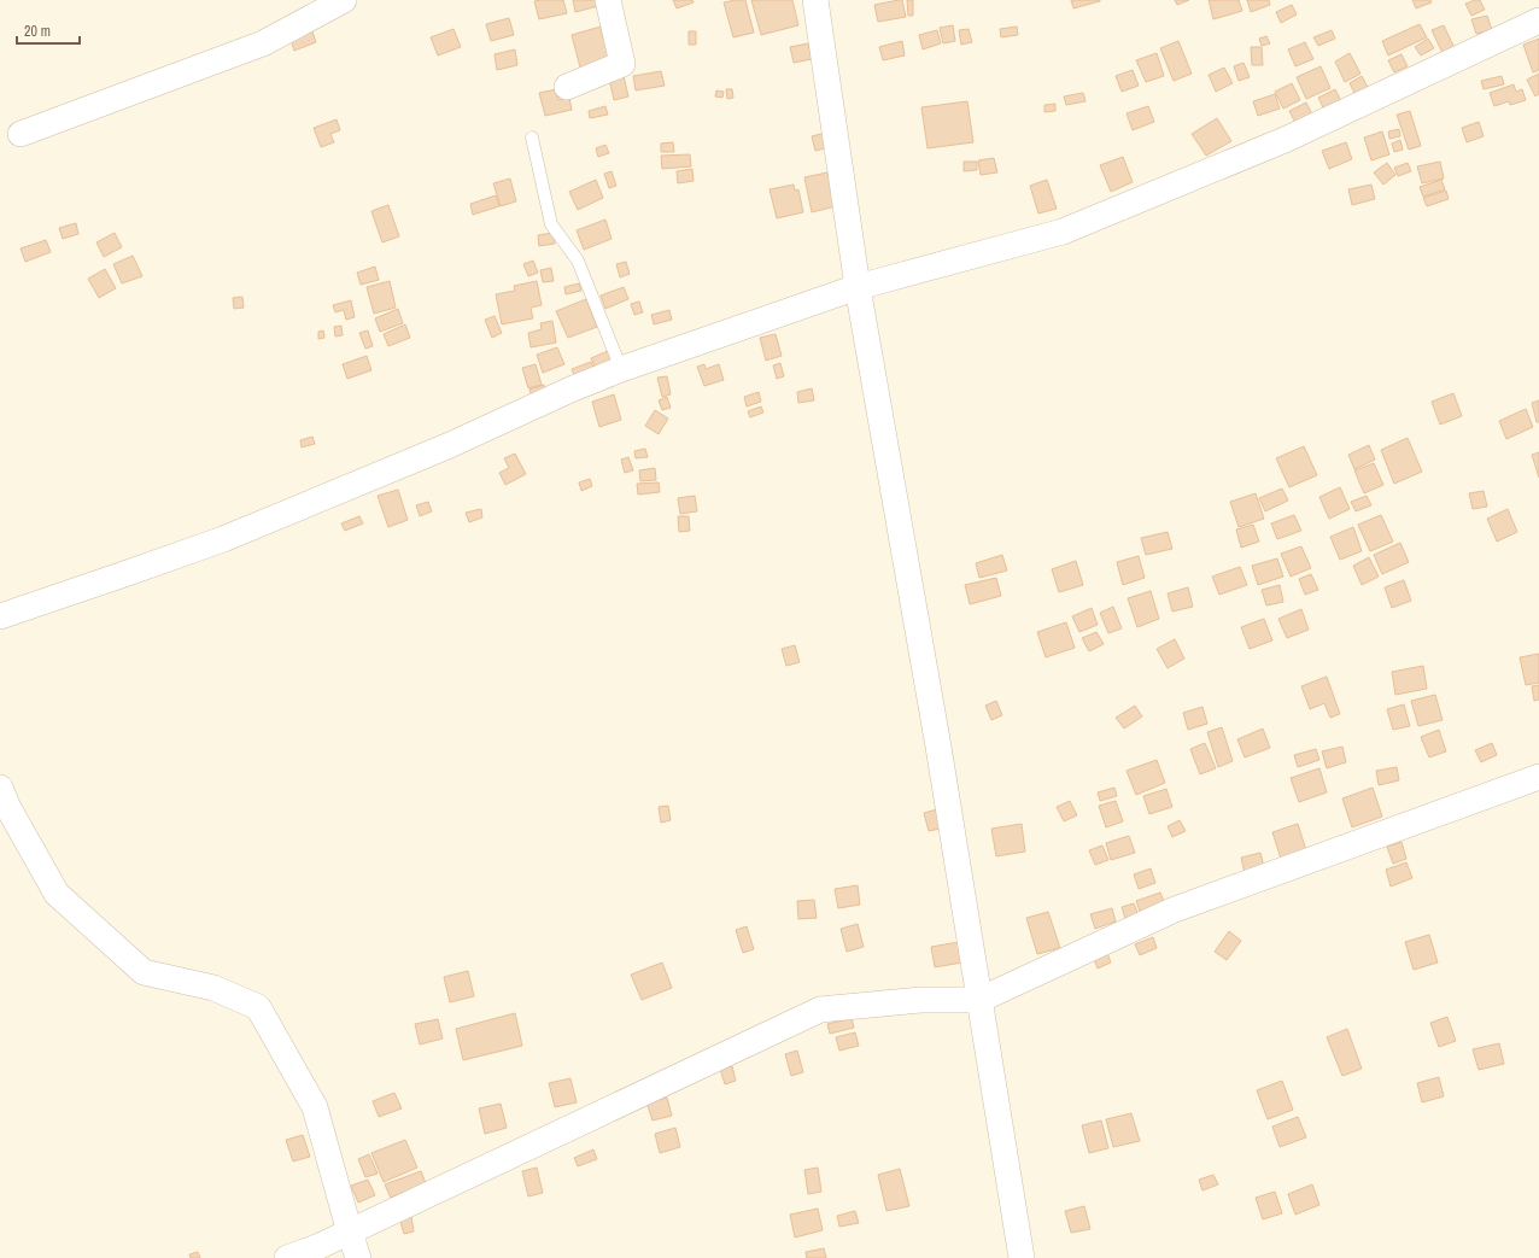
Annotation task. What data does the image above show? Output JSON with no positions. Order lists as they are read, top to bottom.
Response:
{
  "scale_bar": "20 m"
}
